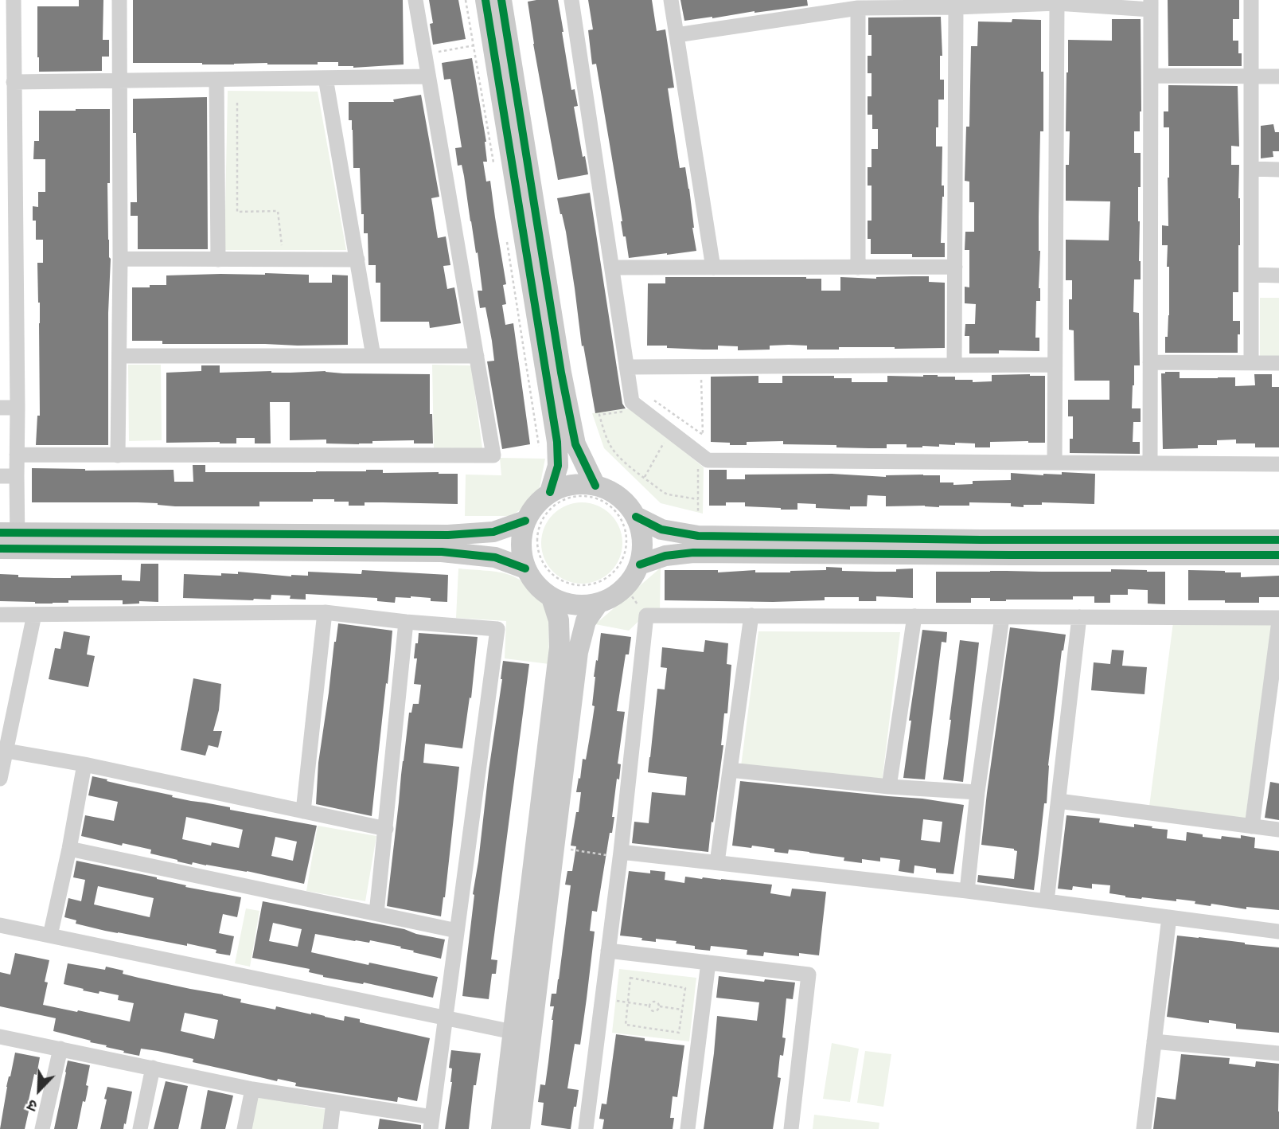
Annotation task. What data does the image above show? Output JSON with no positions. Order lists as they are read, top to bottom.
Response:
{
  "north": "bottom left"
}
